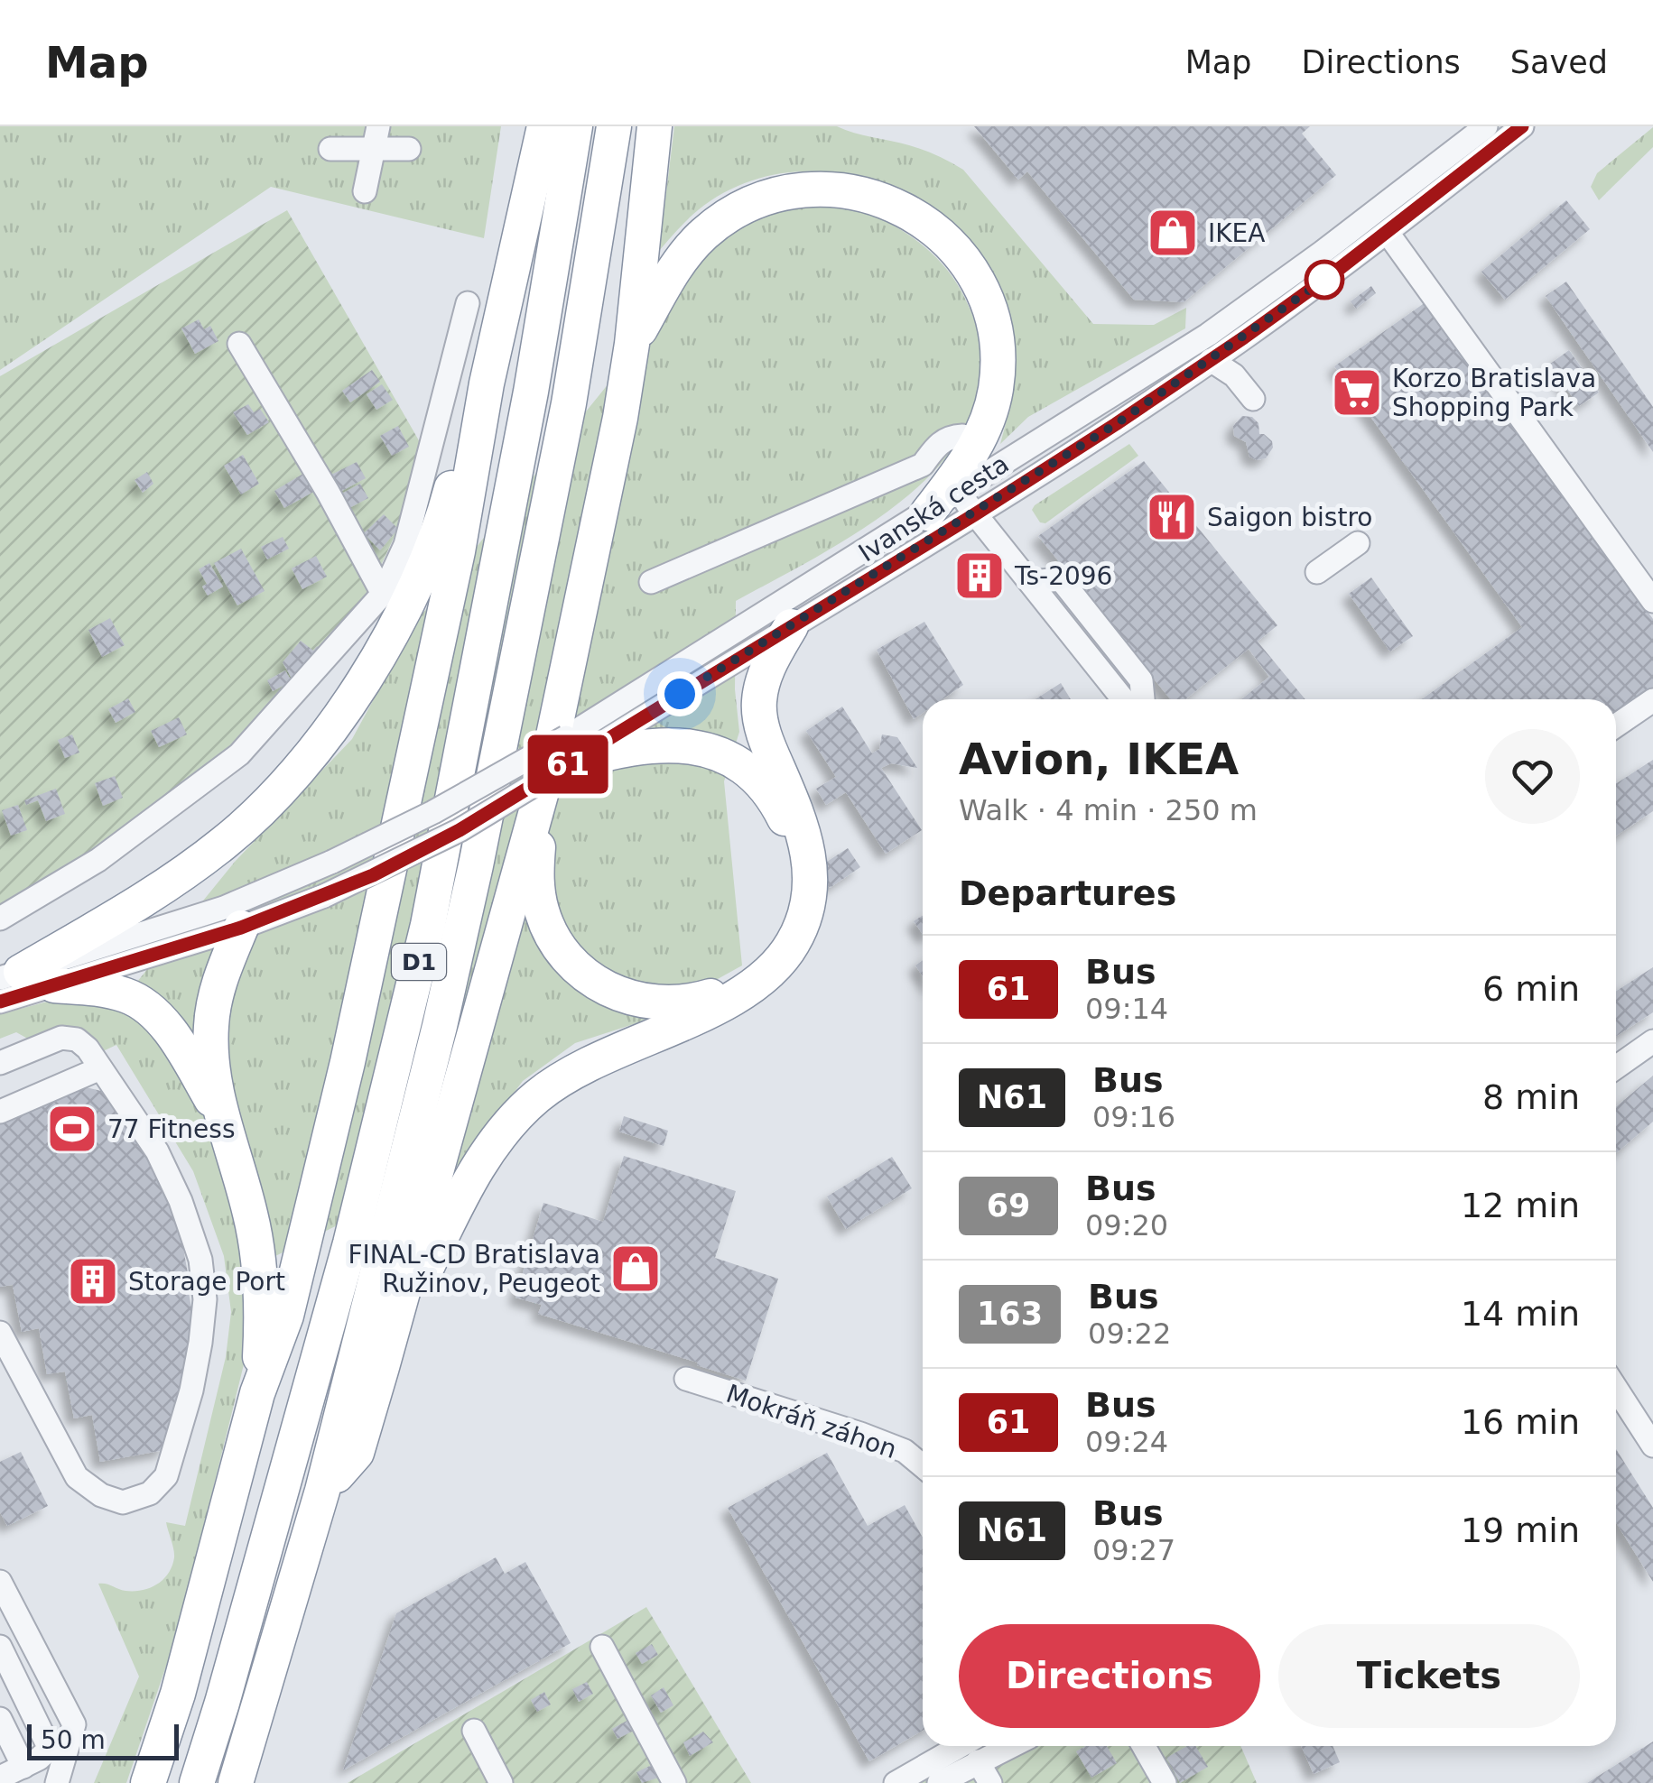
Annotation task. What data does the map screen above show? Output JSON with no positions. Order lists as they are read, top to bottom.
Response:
{
  "streets": {
    "highway": ["D1"],
    "street": ["Ivanská cesta", "Mokráň záhon"]
  },
  "places": {
    "shop": ["IKEA", "FINAL-CD Bratislava Ružinov, Peugeot"],
    "supermarket": ["Korzo Bratislava Shopping Park"],
    "restaurant": ["Saigon bistro"],
    "building": ["Ts-2096", "Storage Port"],
    "sports": ["77 Fitness"]
  },
  "lines": ["bus line 61"],
  "scale_bar": "50 m",
  "page": {
    "header": "Map",
    "nav": ["Map", "Directions", "Saved"],
    "on_map": "61",
    "heading": [
      ["Avion, IKEA", "Walk · 4 min · 250 m"],
      "Departures"
    ],
    "list": [
      {
        "mark": "61",
        "name": "Bus",
        "note": "09:14",
        "value": "6 min"
      },
      {
        "mark": "N61",
        "name": "Bus",
        "note": "09:16",
        "value": "8 min"
      },
      {
        "mark": "69",
        "name": "Bus",
        "note": "09:20",
        "value": "12 min"
      },
      {
        "mark": "163",
        "name": "Bus",
        "note": "09:22",
        "value": "14 min"
      },
      {
        "mark": "61",
        "name": "Bus",
        "note": "09:24",
        "value": "16 min"
      },
      {
        "mark": "N61",
        "name": "Bus",
        "note": "09:27",
        "value": "19 min"
      }
    ],
    "buttons": ["Directions", "Tickets"],
    "scale": "50 m"
  }
}
